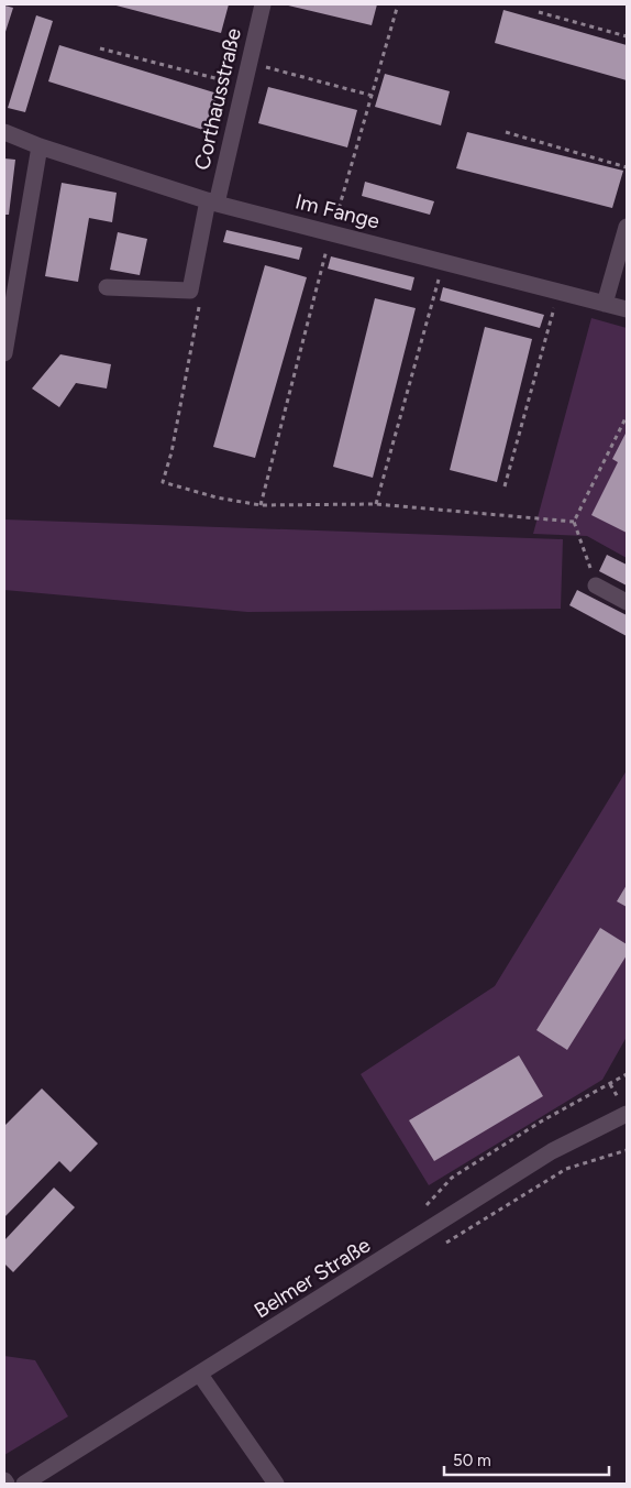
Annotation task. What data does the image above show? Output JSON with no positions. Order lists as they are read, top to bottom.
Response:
{
  "streets": {
    "street": ["Corthausstraße", "Im Fange", "Belmer Straße"]
  },
  "crossings": [
    ["Corthausstraße", "Im Fange"]
  ],
  "scale_bar": "50 m"
}
